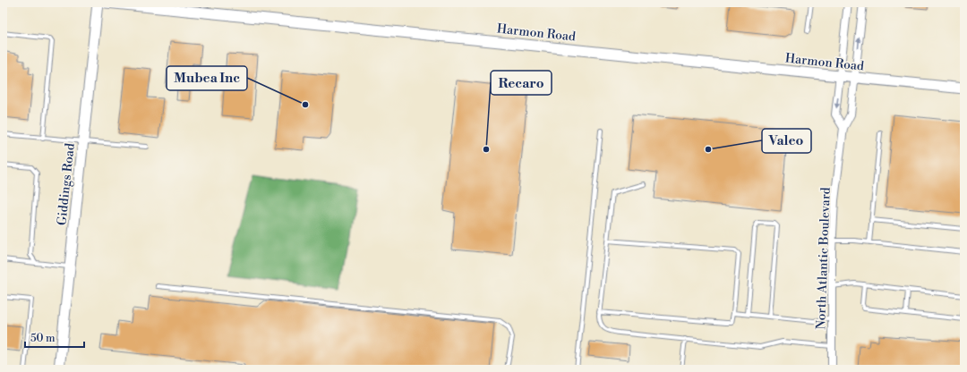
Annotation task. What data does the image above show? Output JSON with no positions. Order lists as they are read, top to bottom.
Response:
{
  "streets": {
    "street": ["Harmon Road", "Giddings Road", "North Atlantic Boulevard"]
  },
  "crossings": [
    ["Harmon Road", "North Atlantic Boulevard"]
  ],
  "places": ["Mubea Inc", "Recaro", "Valeo"],
  "scale_bar": "50 m"
}
